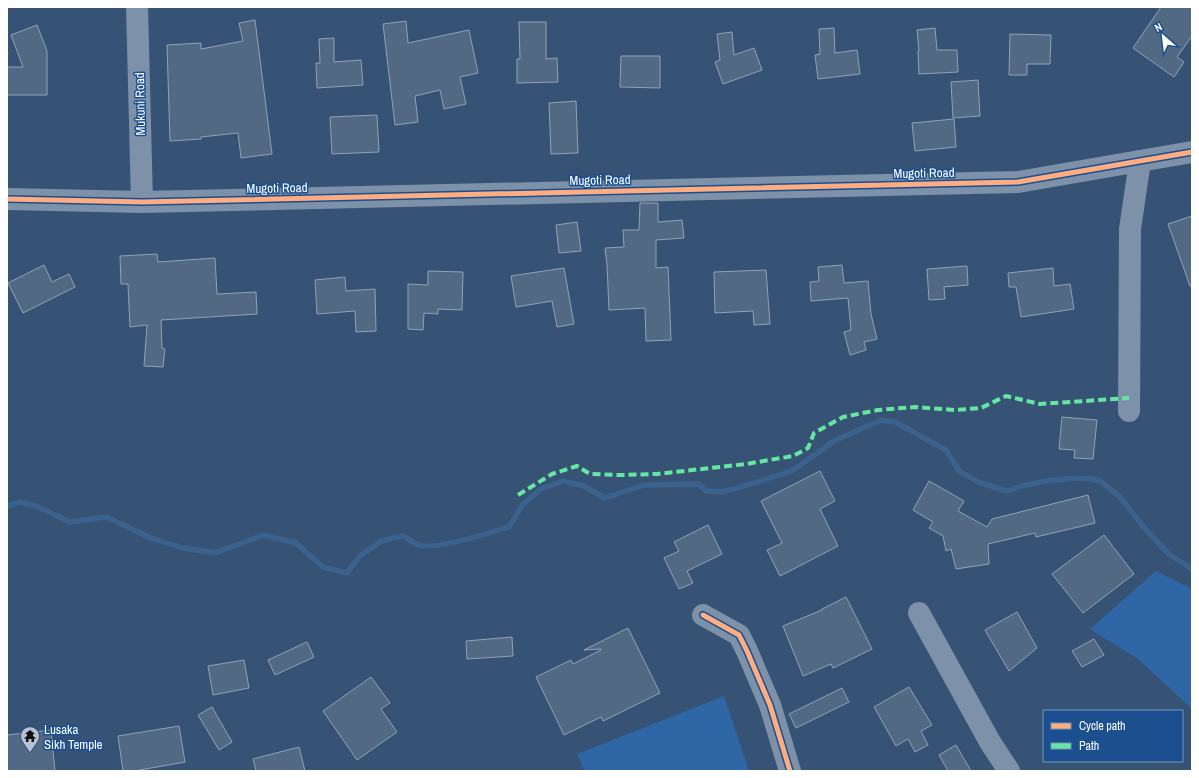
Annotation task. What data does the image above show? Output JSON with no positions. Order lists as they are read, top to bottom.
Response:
{
  "streets": {
    "street": ["Mukuni Road", "Mugoti Road"]
  },
  "crossings": [
    ["Mukuni Road", "Mugoti Road"]
  ],
  "places": {
    "temple": ["Lusaka Sikh Temple"]
  },
  "legend": ["Cycle path", "Path"],
  "north": "top left"
}
